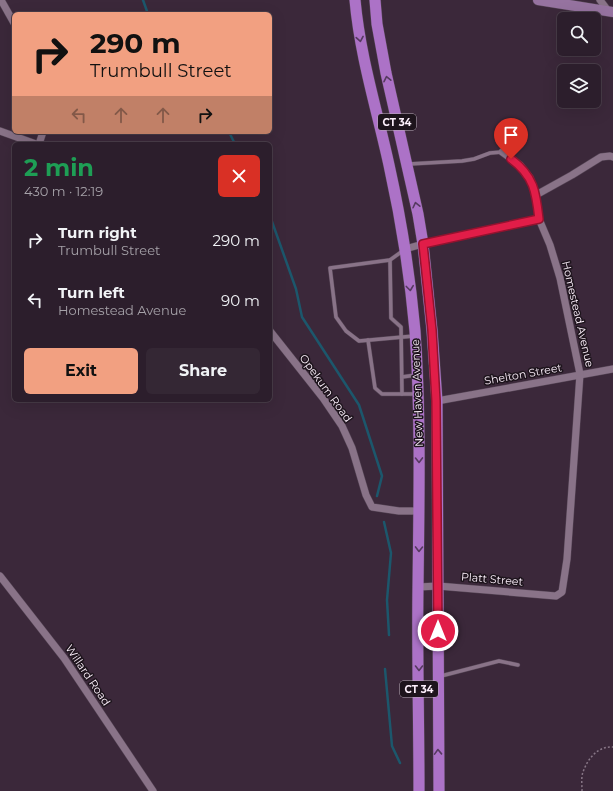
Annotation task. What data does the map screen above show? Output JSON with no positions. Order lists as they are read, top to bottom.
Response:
{
  "streets": {
    "highway": ["CT 34", "New Haven Avenue"],
    "street": [
      "Homestead Avenue",
      "Shelton Street",
      "Opekum Road",
      "Platt Street",
      "Willard Road"
    ]
  },
  "crossings": [
    ["Homestead Avenue", "Shelton Street"],
    ["Homestead Avenue", "Platt Street"],
    ["Shelton Street", "New Haven Avenue"],
    ["Opekum Road", "New Haven Avenue"],
    ["New Haven Avenue", "Platt Street"]
  ],
  "page": {
    "turn": ["290 m", "Trumbull Street"],
    "heading": ["2 min", "430 m · 12:19"],
    "list": [
      {
        "name": "Turn right",
        "note": "Trumbull Street",
        "value": "290 m"
      },
      {
        "name": "Turn left",
        "note": "Homestead Avenue",
        "value": "90 m"
      }
    ],
    "buttons": ["Exit", "Share"]
  }
}
